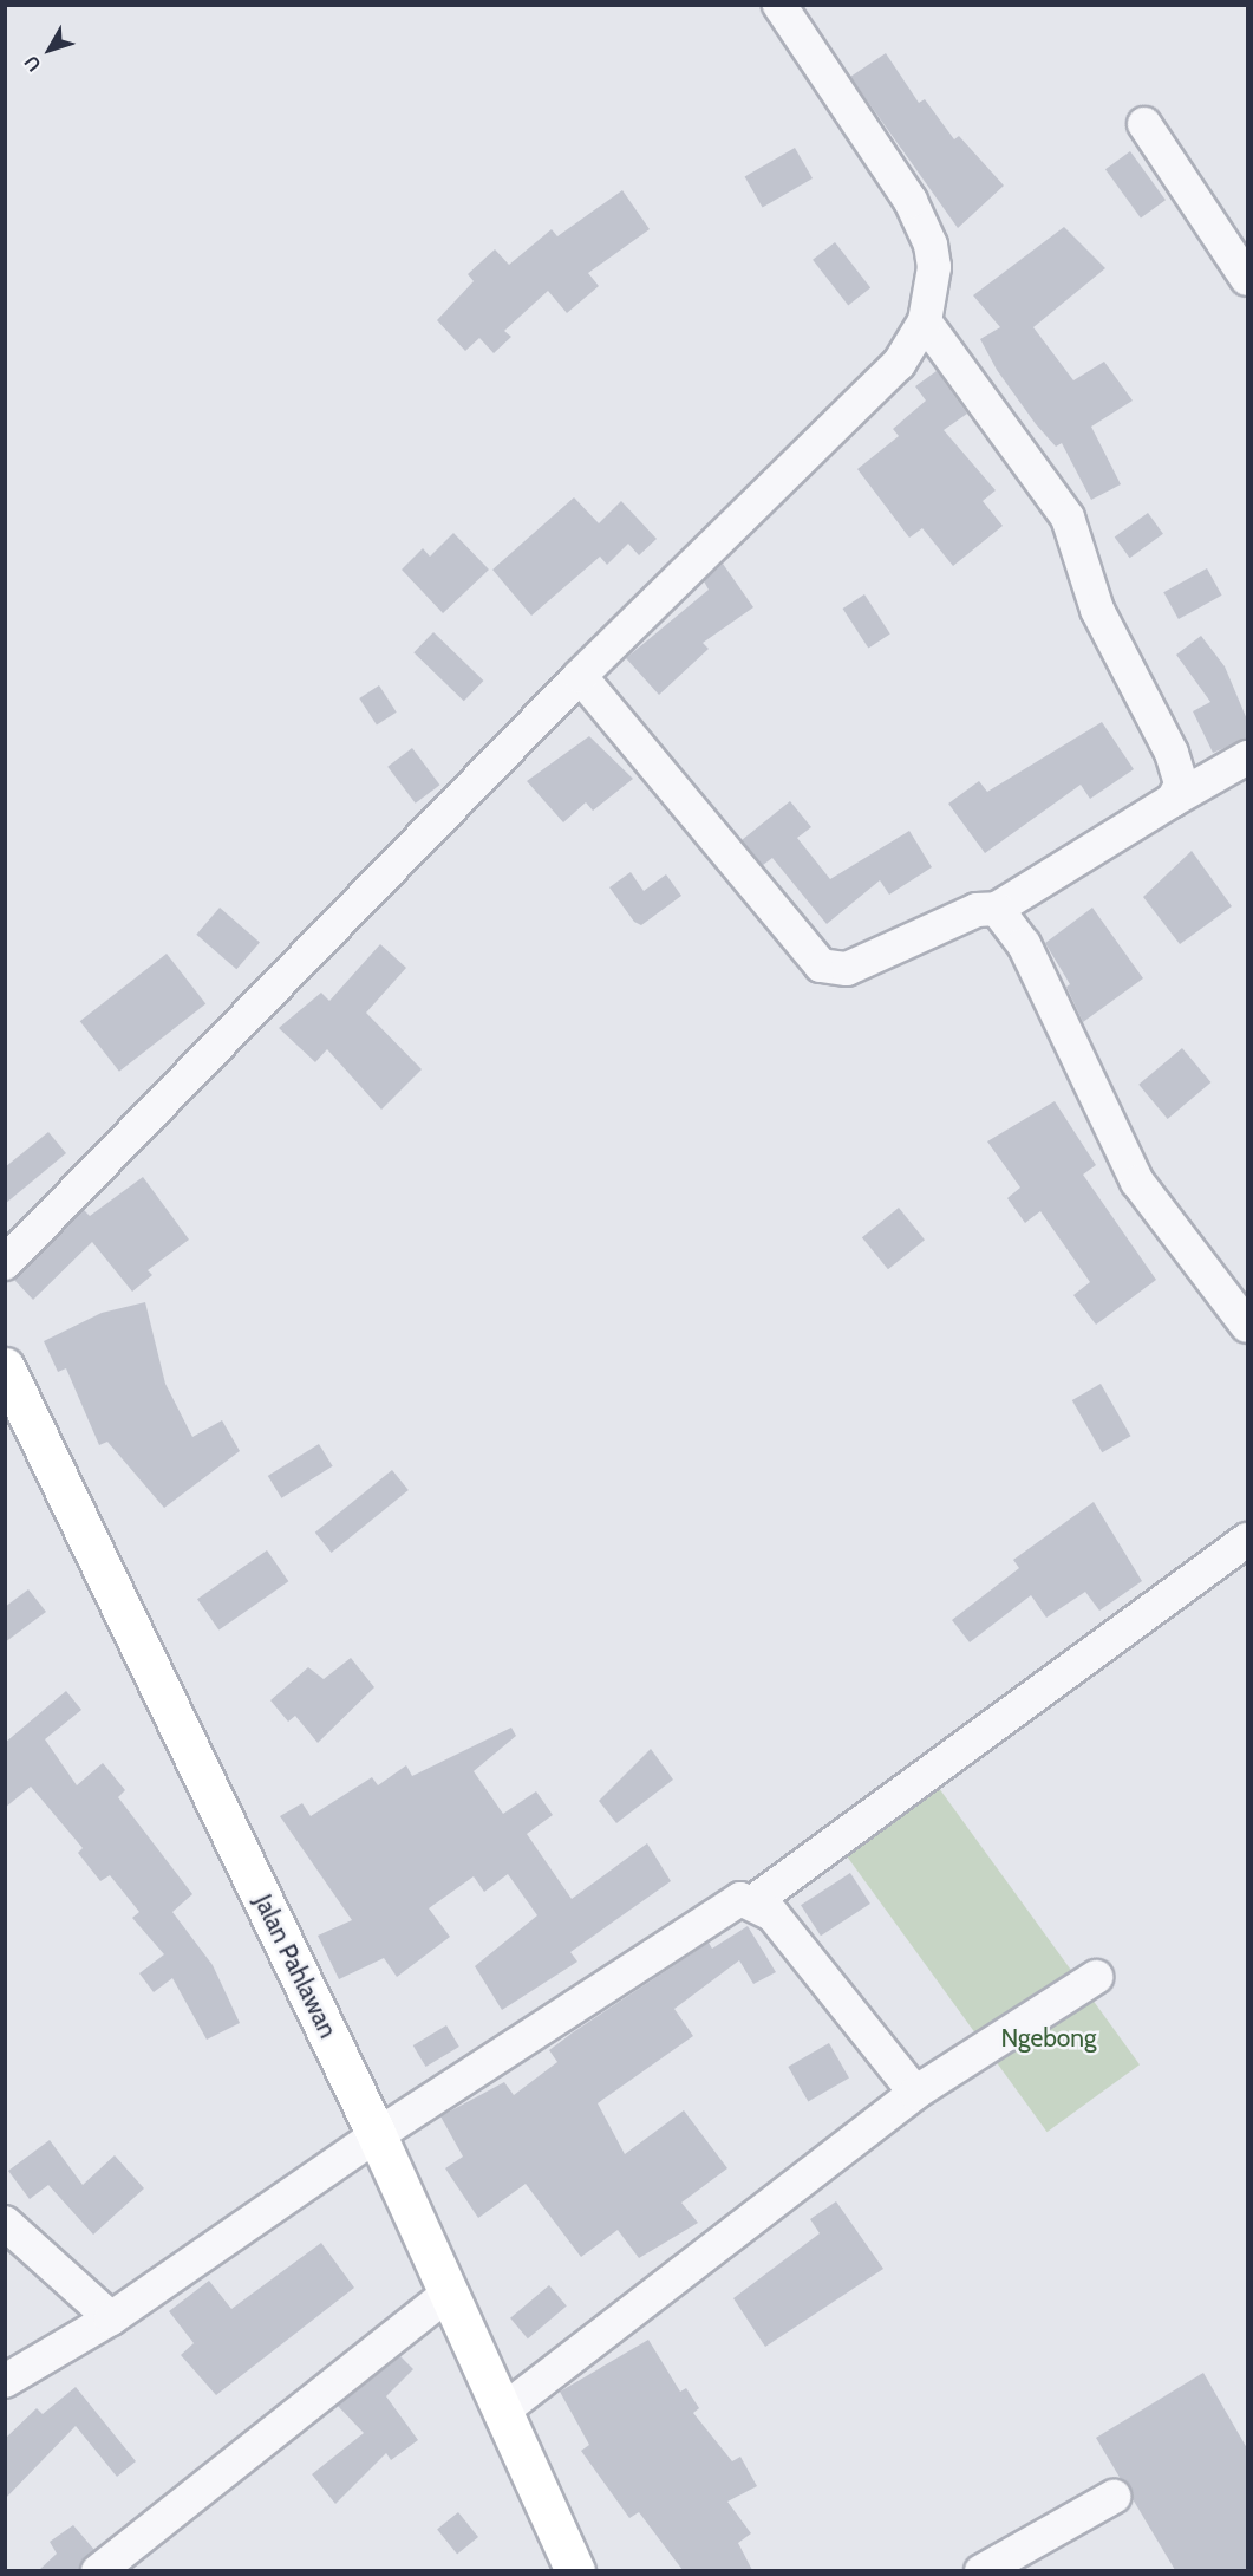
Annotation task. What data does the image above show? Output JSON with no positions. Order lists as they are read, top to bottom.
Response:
{
  "streets": {
    "highway": ["Jalan Pahlawan"]
  },
  "parks": ["Ngebong"],
  "north": "bottom left"
}
